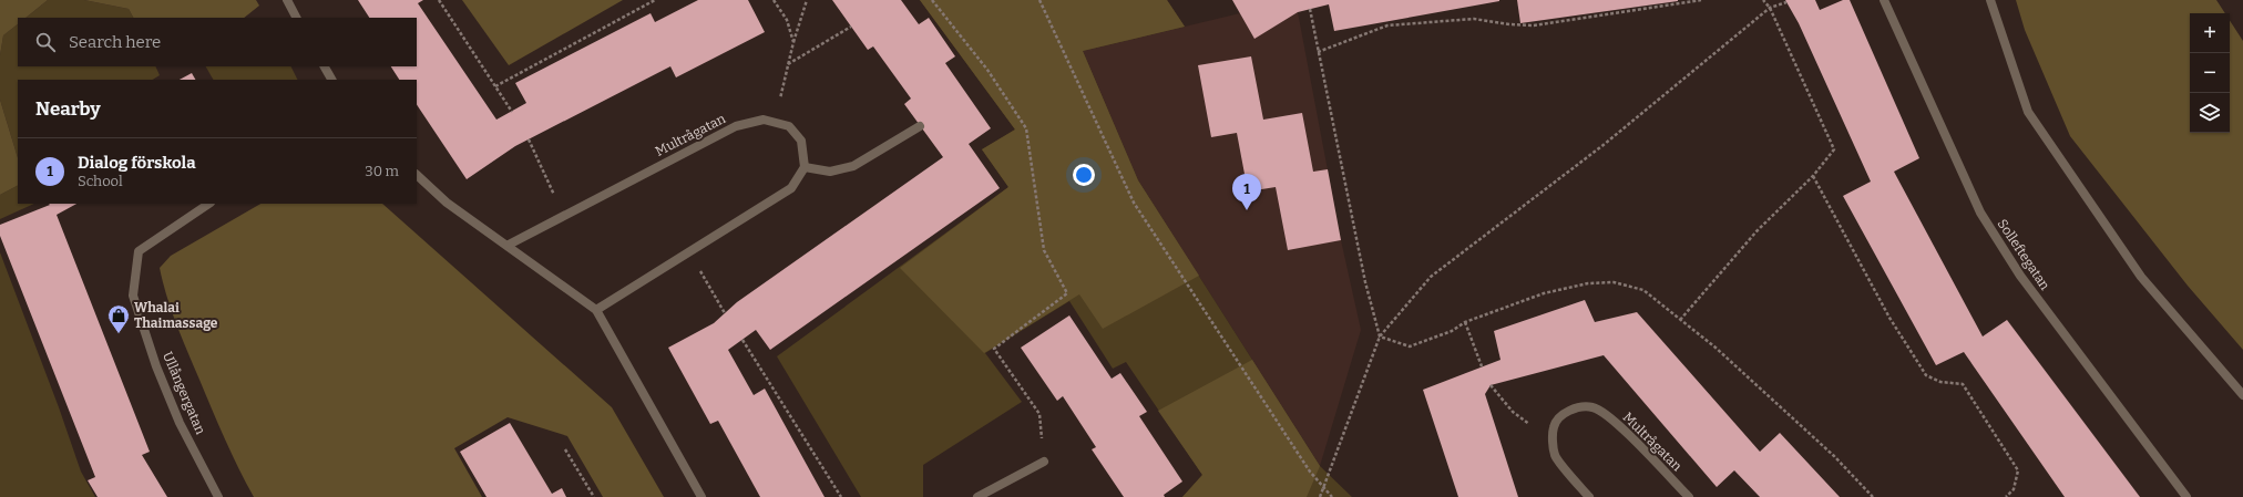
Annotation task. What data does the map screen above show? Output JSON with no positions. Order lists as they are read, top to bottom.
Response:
{
  "streets": {
    "street": ["Multrågatan", "Solleftegatan", "Ullångergatan"]
  },
  "places": {
    "shop": ["Whalai Thaimassage"]
  },
  "page": {
    "map_buttons": ["+", "−"],
    "search": "Search here",
    "heading": "Nearby",
    "list": [
      {
        "mark": "1",
        "name": "Dialog förskola",
        "note": "School",
        "value": "30 m"
      }
    ],
    "pins": "1"
  }
}
